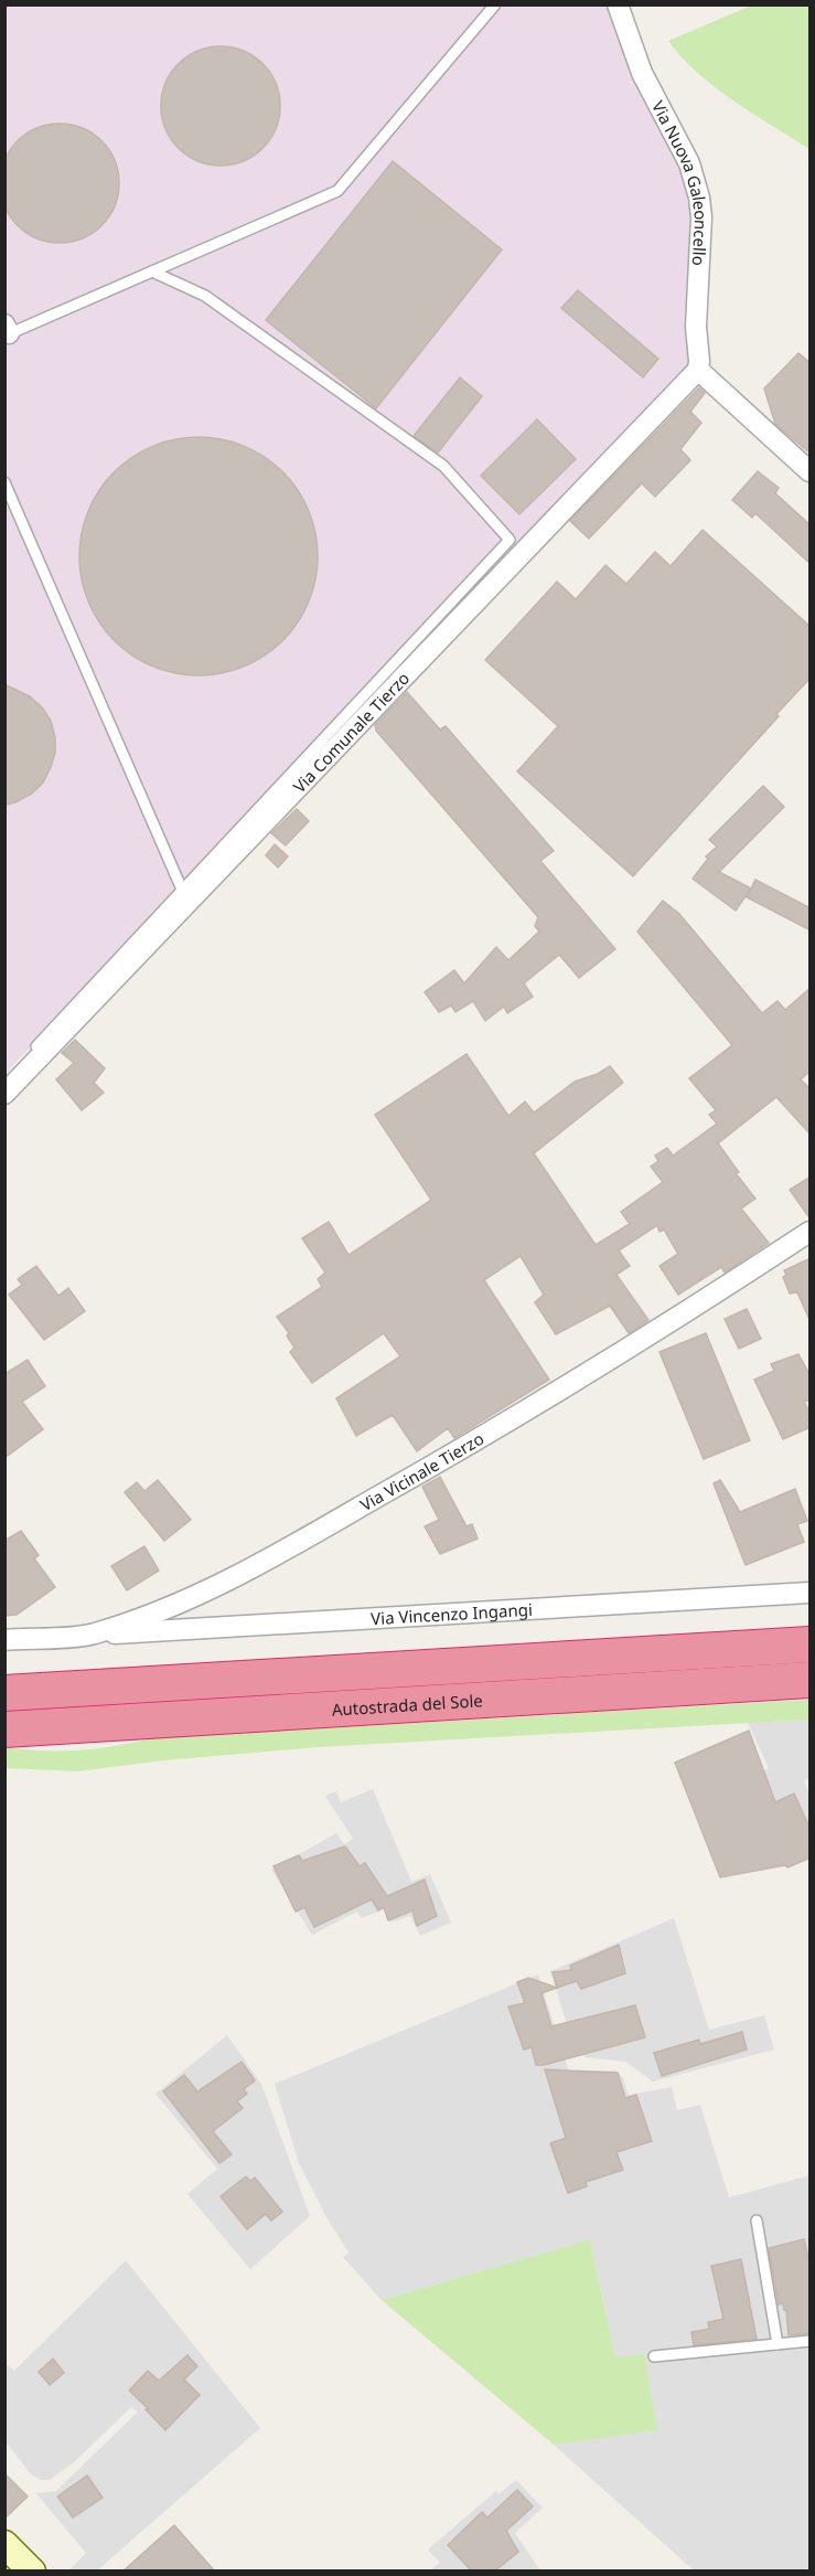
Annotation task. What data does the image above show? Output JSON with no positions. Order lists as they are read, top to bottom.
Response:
{
  "streets": {
    "highway": ["Autostrada del Sole"],
    "street": [
      "Via Nuova Galeoncello",
      "Via Comunale Tierzo",
      "Via Vicinale Tierzo",
      "Via Vincenzo Ingangi"
    ]
  },
  "crossings": [
    ["Via Nuova Galeoncello", "Via Comunale Tierzo"],
    ["Via Vicinale Tierzo", "Via Vincenzo Ingangi"]
  ]
}
